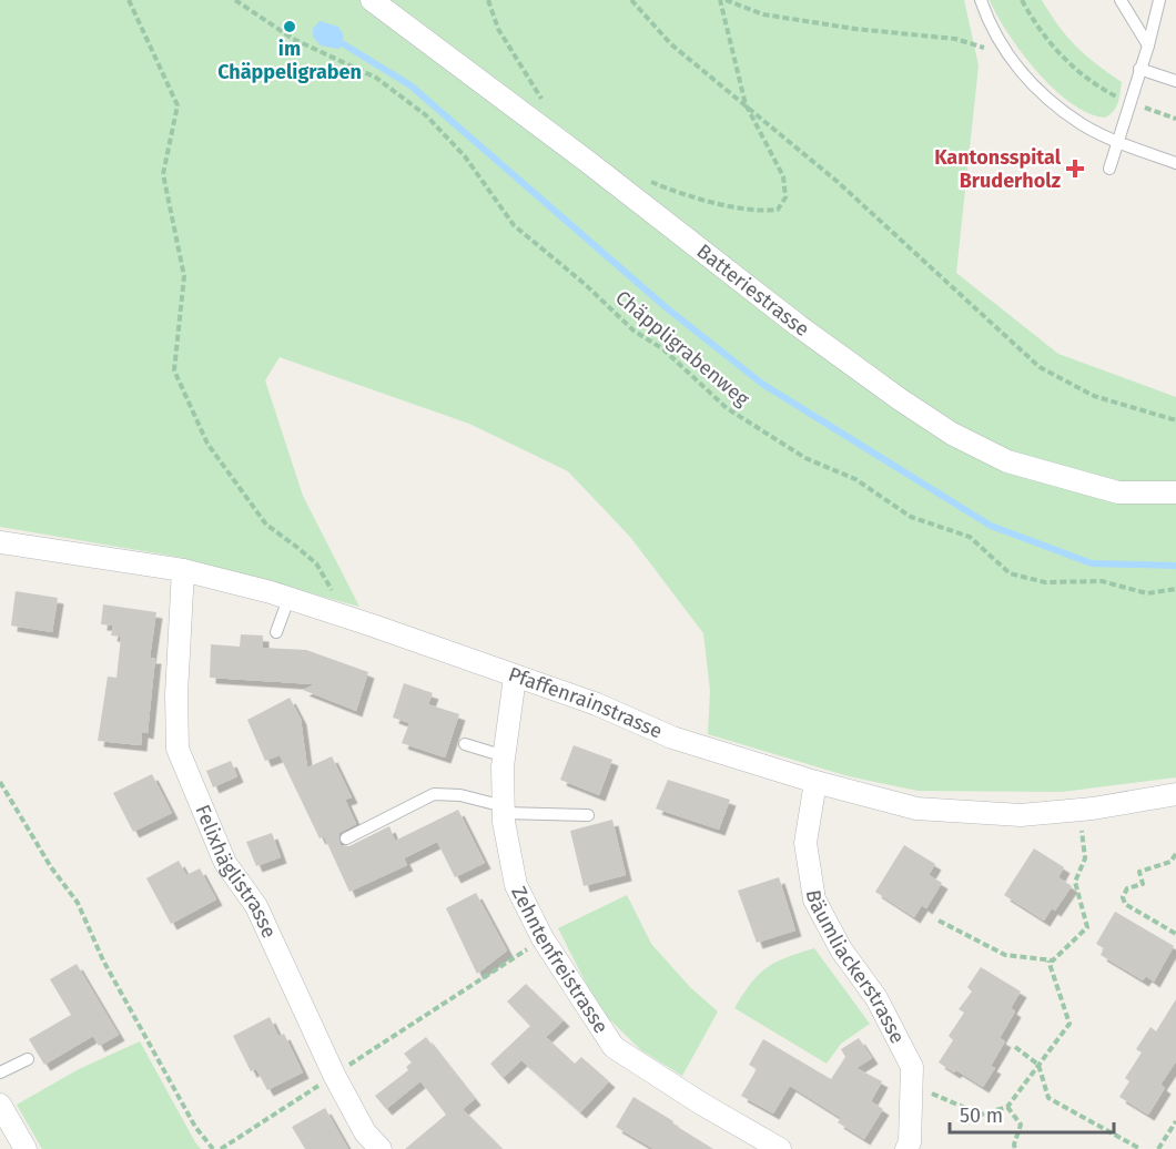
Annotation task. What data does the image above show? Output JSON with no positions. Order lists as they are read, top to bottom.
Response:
{
  "streets": {
    "street": [
      "Batteriestrasse",
      "Pfaffenrainstrasse",
      "Felixhäglistrasse",
      "Zehntenfreistrasse",
      "Bäumliackerstrasse"
    ],
    "path": ["Chäppligrabenweg"]
  },
  "crossings": [
    ["Pfaffenrainstrasse", "Felixhäglistrasse"],
    ["Pfaffenrainstrasse", "Zehntenfreistrasse"],
    ["Pfaffenrainstrasse", "Bäumliackerstrasse"]
  ],
  "places": {
    "other": ["im Chäppeligraben"],
    "health": ["Kantonsspital Bruderholz"]
  },
  "scale_bar": "50 m"
}
